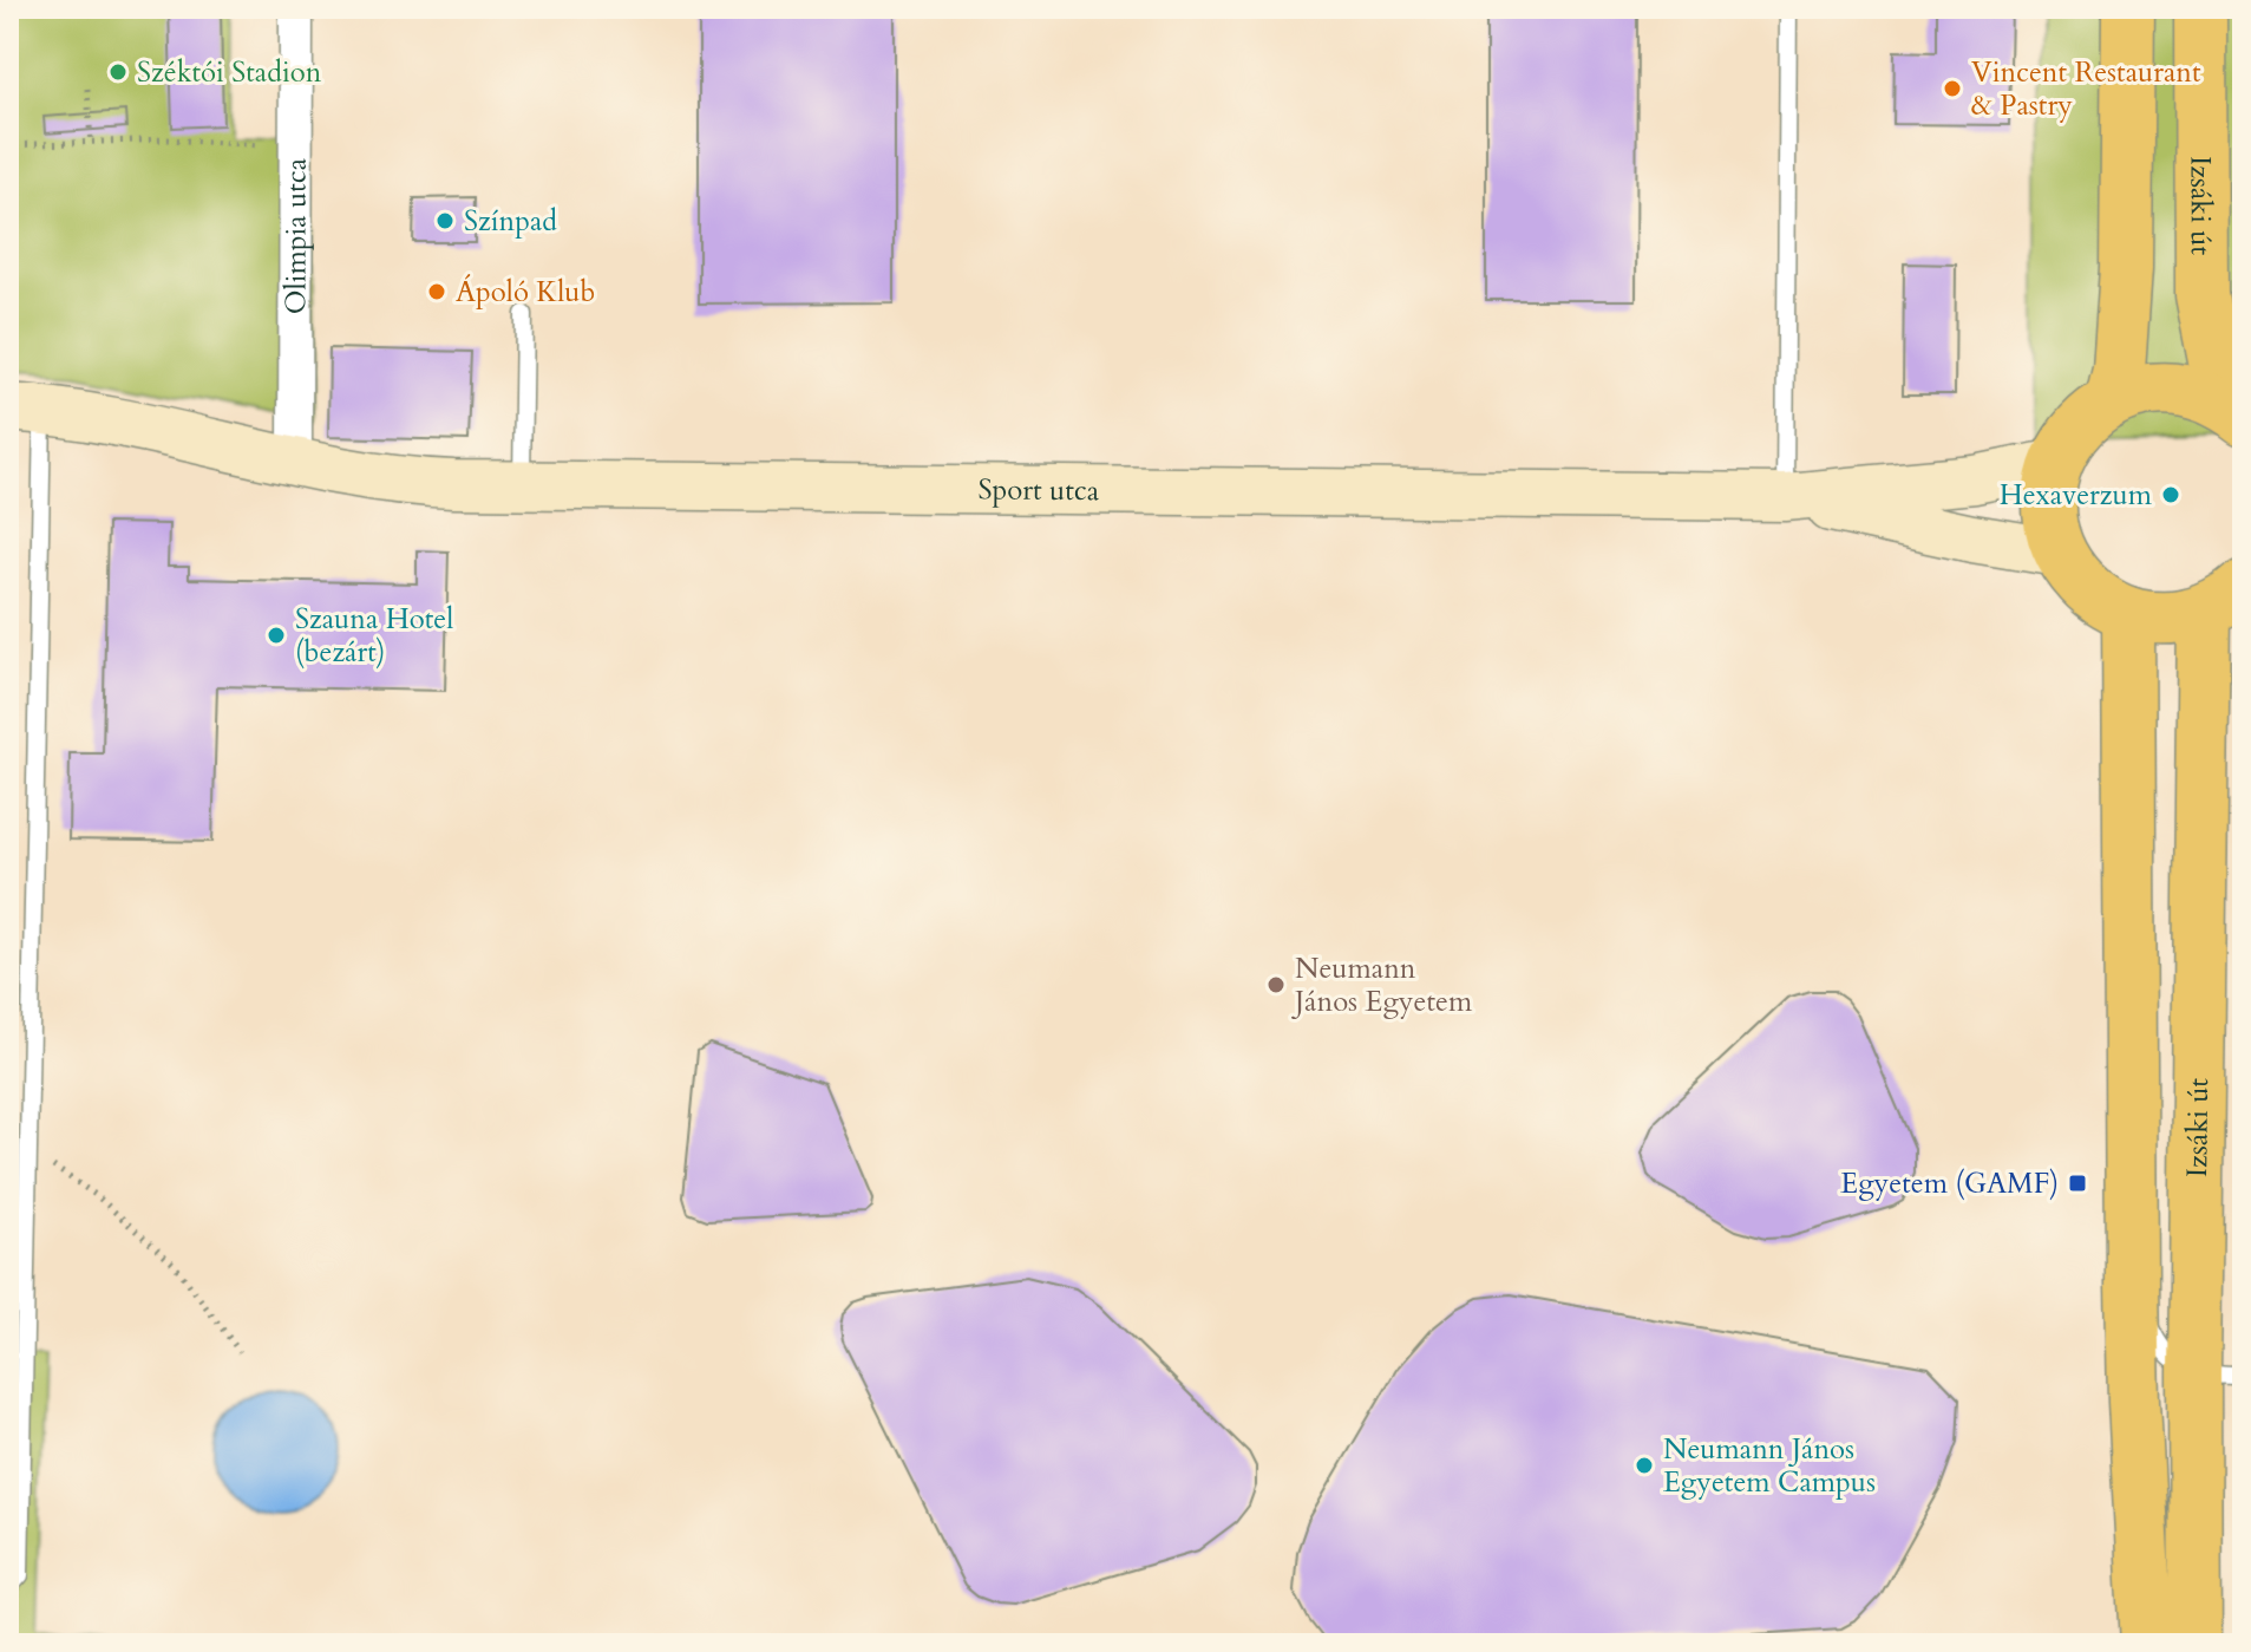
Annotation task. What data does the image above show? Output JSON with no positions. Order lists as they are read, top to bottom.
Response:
{
  "streets": {
    "main road": ["Izsáki út"],
    "street": ["Olimpia utca", "Sport utca"]
  },
  "crossings": [
    ["Olimpia utca", "Sport utca"]
  ],
  "places": {
    "other": [
      "Széktói Stadion",
      "Vincent Restaurant & Pastry",
      "Színpad",
      "Ápoló Klub",
      "Hexaverzum",
      "Szauna Hotel (bezárt)",
      "Neumann János Egyetem",
      "Neumann János Egyetem Campus"
    ],
    "transit": ["Egyetem (GAMF)"]
  }
}
